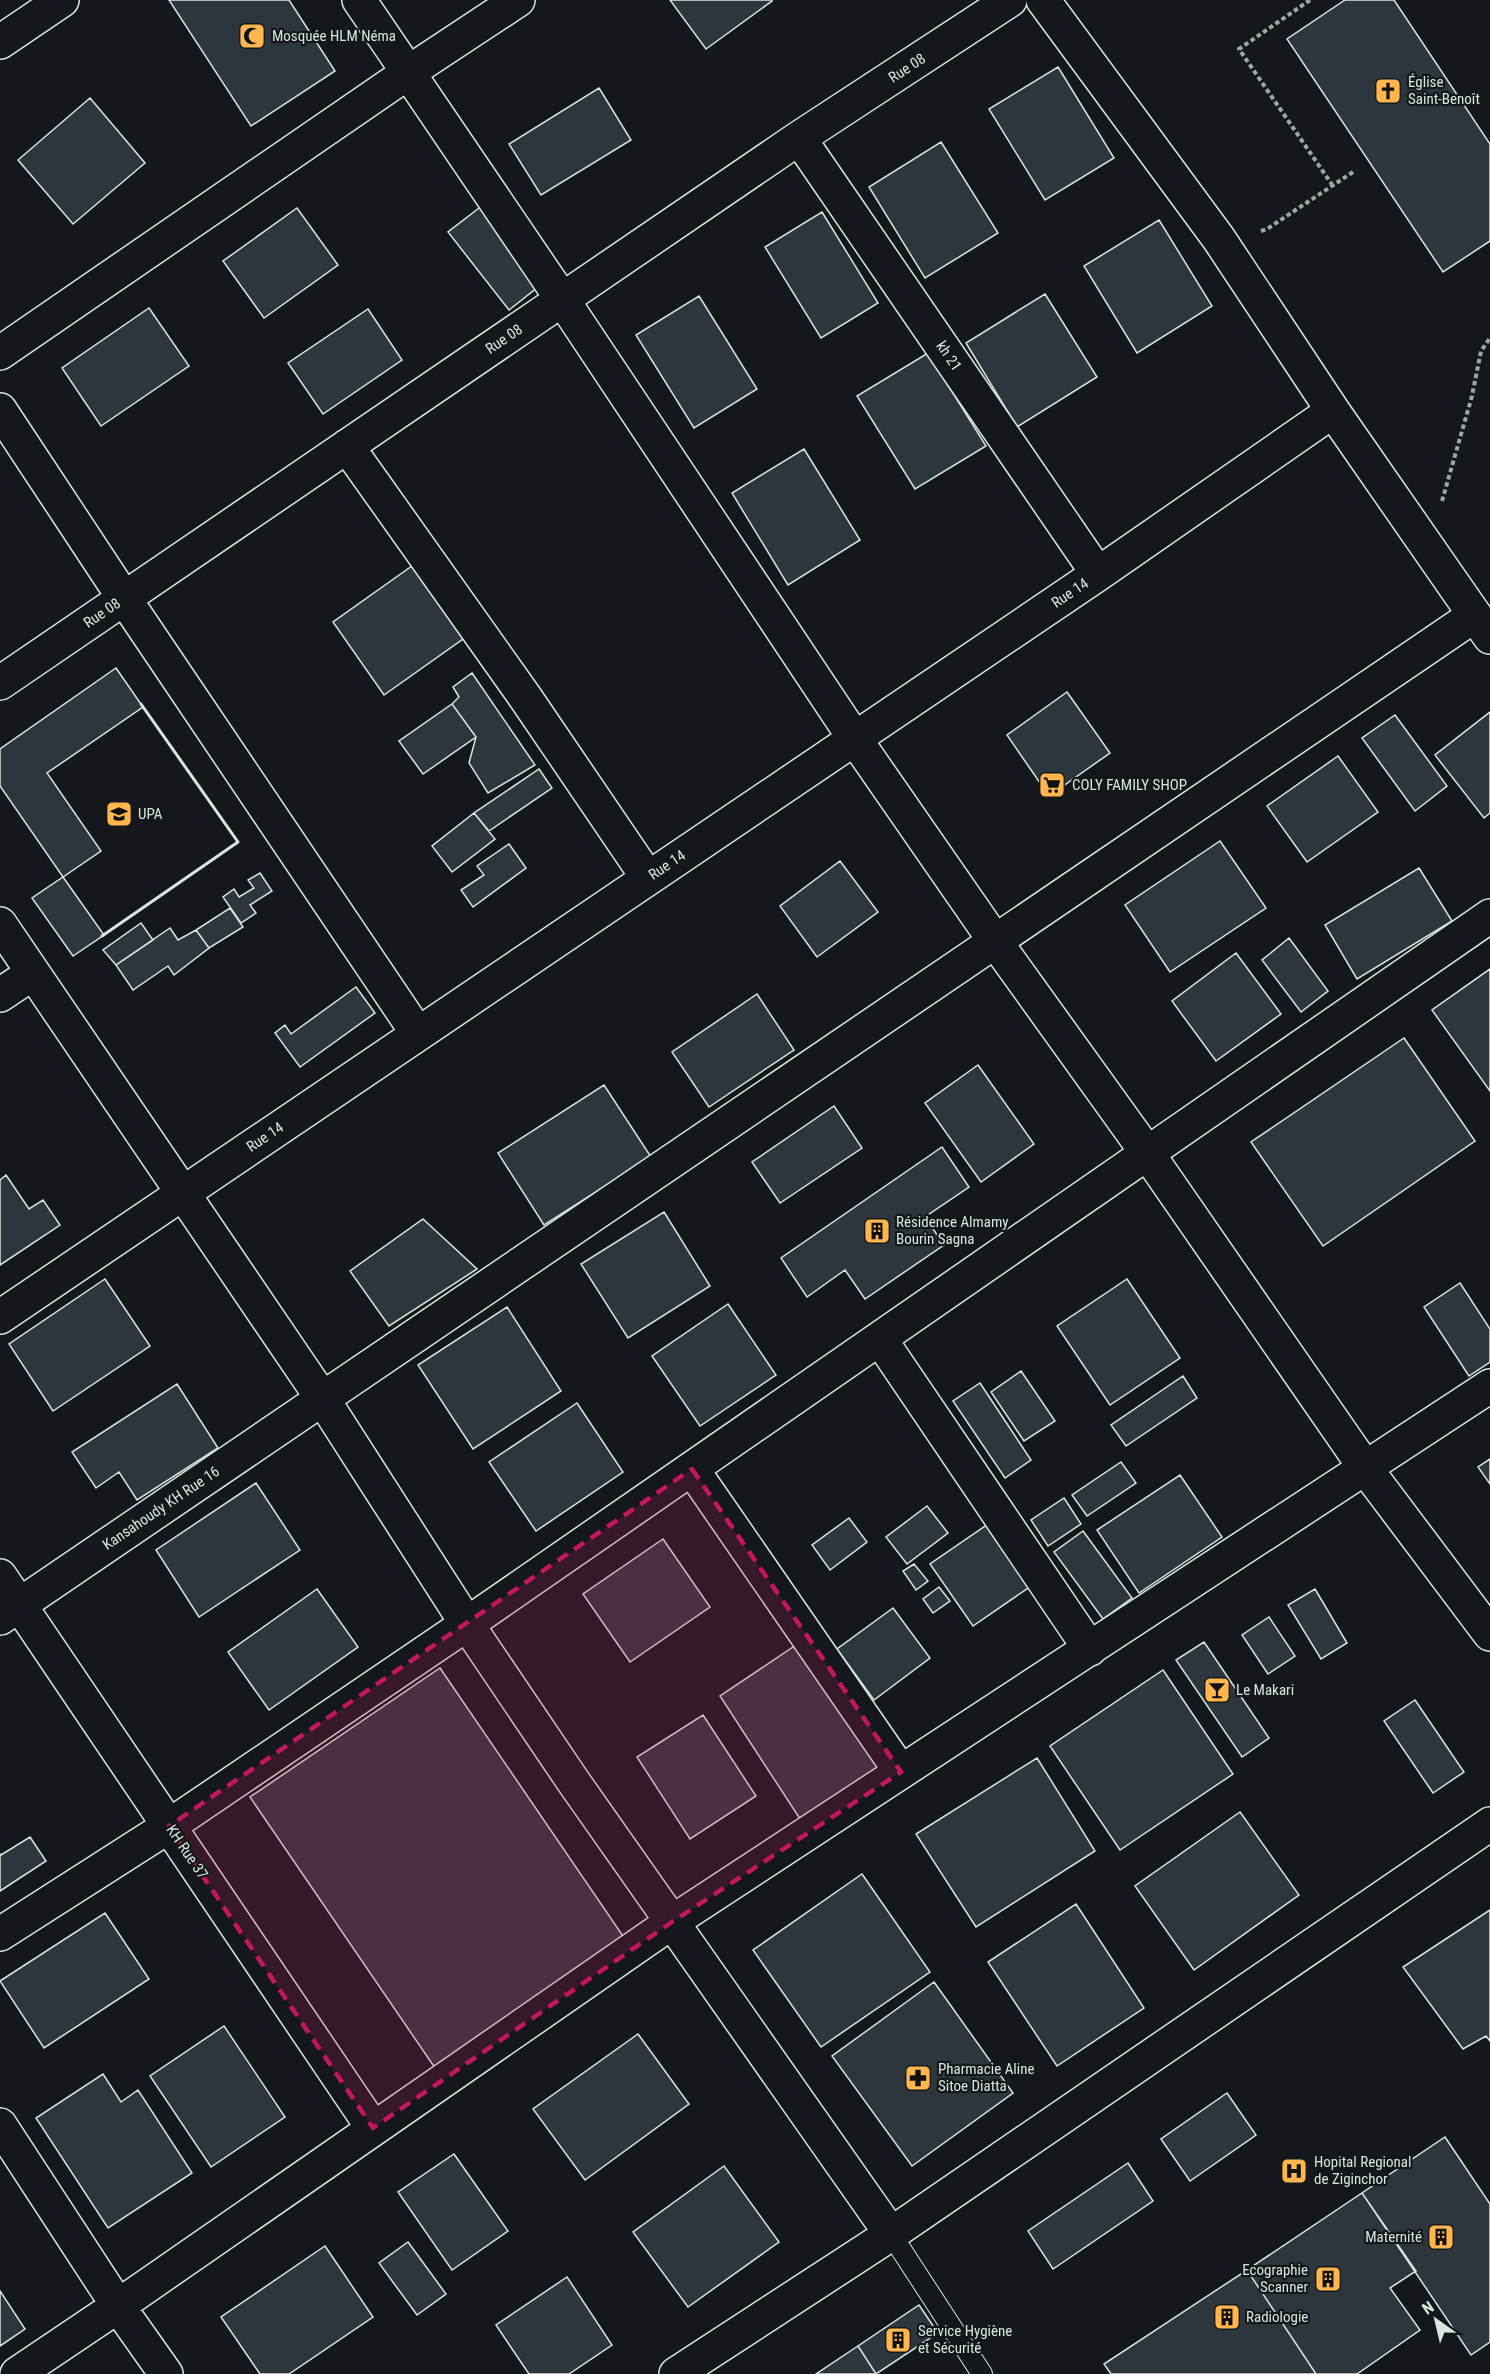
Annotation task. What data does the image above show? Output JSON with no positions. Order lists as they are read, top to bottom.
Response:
{
  "streets": {
    "street": [
      "Rue 08",
      "kh 21",
      "Rue 14",
      "Kansahoudy KH Rue 16",
      "KH Rue 37"
    ]
  },
  "crossings": [
    ["Rue 08", "kh 21"],
    ["kh 21", "Rue 14"],
    ["Kansahoudy KH Rue 16", "KH Rue 37"]
  ],
  "places": {
    "mosque": ["Mosquée HLM Néma"],
    "church": ["Église Saint-Benoît"],
    "supermarket": ["COLY FAMILY SHOP"],
    "school or university": ["UPA"],
    "building": [
      "Résidence Almamy Bourin Sagna",
      "Maternité",
      "Ecographie Scanner",
      "Radiologie",
      "Service Hygiène et Sécurité"
    ],
    "bar": ["Le Makari"],
    "pharmacy": ["Pharmacie Aline Sitoe Diatta"],
    "hospital": ["Hopital Regional de Ziginchor"]
  },
  "north": "top left"
}
